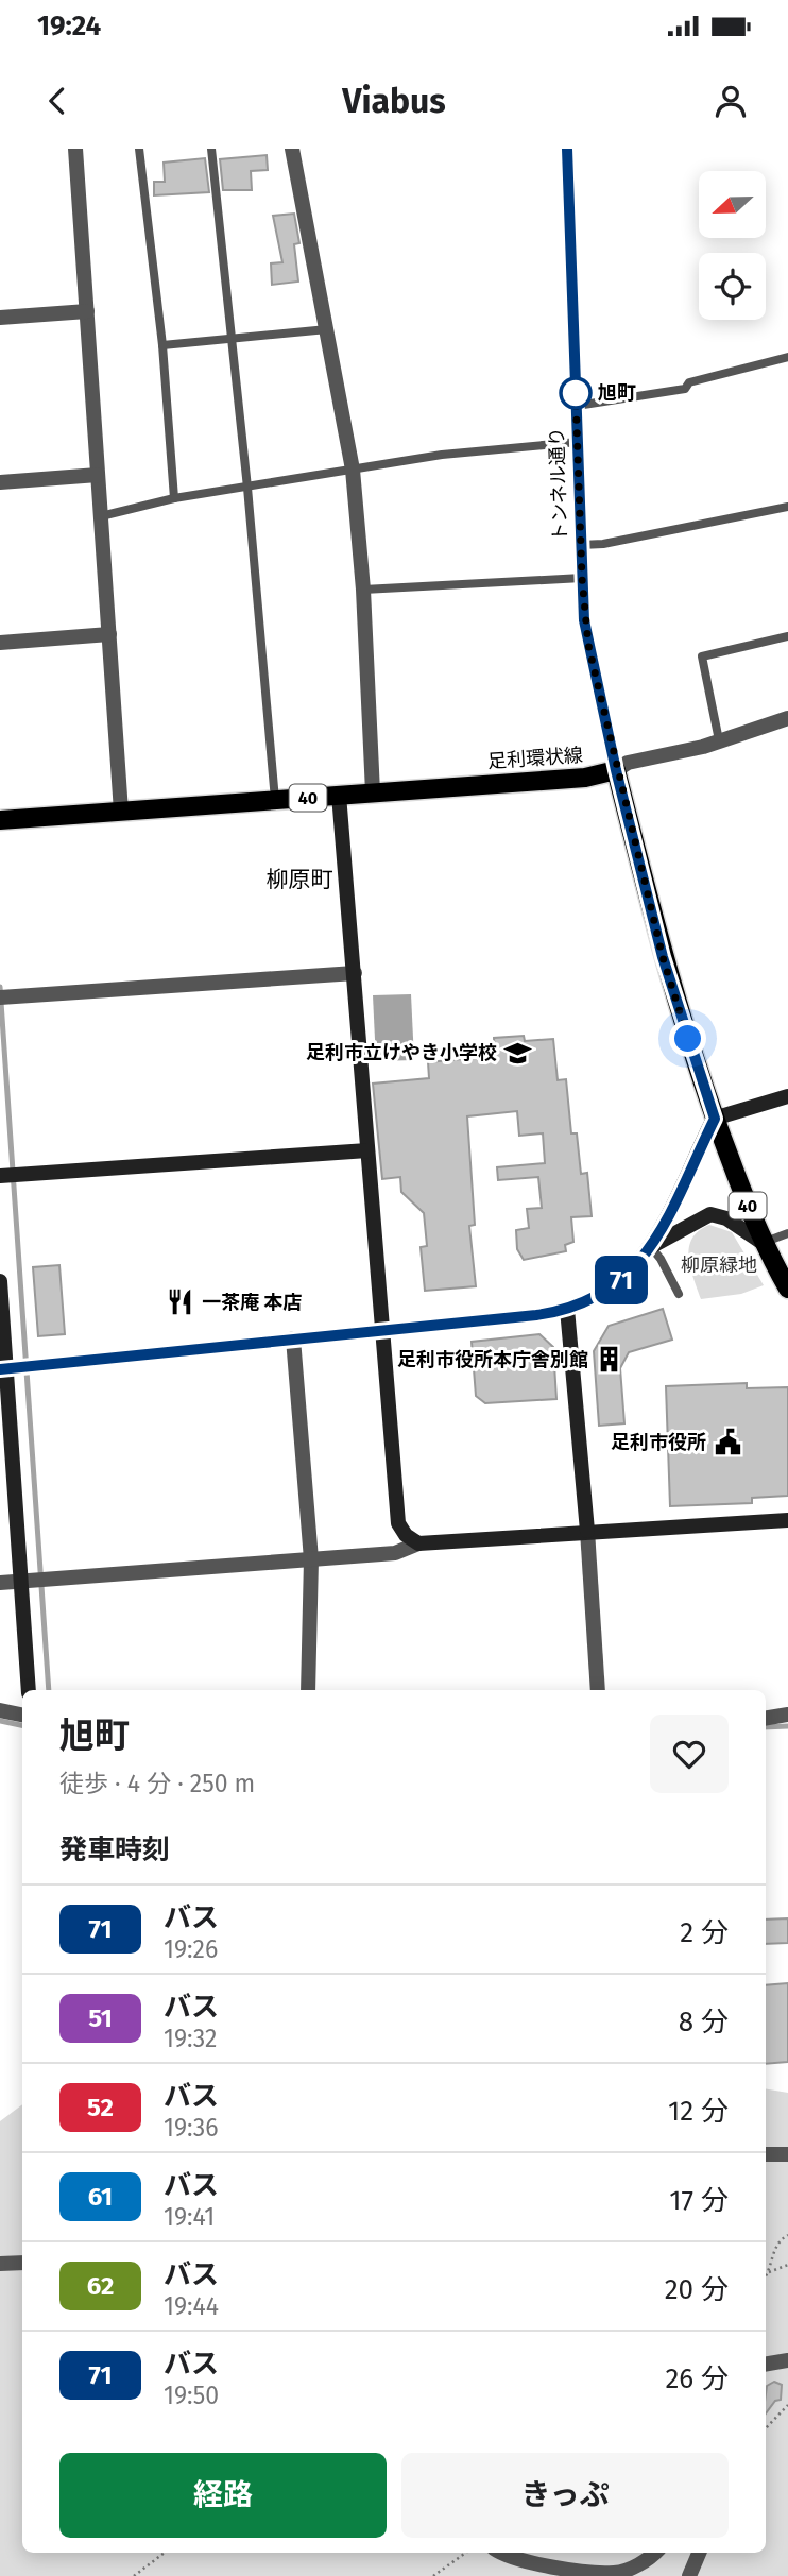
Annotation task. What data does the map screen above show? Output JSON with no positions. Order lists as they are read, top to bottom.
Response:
{
  "streets": {
    "main road": ["足利環状線", "40"],
    "street": ["トンネル通り"]
  },
  "crossings": [
    ["トンネル通り", "足利環状線"],
    ["トンネル通り", "40"],
    ["足利環状線", "40"]
  ],
  "districts": ["柳原町"],
  "parks": ["柳原緑地"],
  "places": {
    "other": ["旭町"],
    "school or university": ["足利市立けやき小学校"],
    "restaurant": ["一茶庵 本店"],
    "building": ["足利市役所本庁舎別館"],
    "public building": ["足利市役所"]
  },
  "lines": ["bus line 71"],
  "north": "left",
  "page": {
    "status": "19:24",
    "header": "Viabus",
    "on_map": "71",
    "heading": [
      ["旭町", "徒歩 · 4 分 · 250 m"],
      "発車時刻"
    ],
    "list": [
      {
        "mark": "71",
        "name": "バス",
        "note": "19:26",
        "value": "2 分"
      },
      {
        "mark": "51",
        "name": "バス",
        "note": "19:32",
        "value": "8 分"
      },
      {
        "mark": "52",
        "name": "バス",
        "note": "19:36",
        "value": "12 分"
      },
      {
        "mark": "61",
        "name": "バス",
        "note": "19:41",
        "value": "17 分"
      },
      {
        "mark": "62",
        "name": "バス",
        "note": "19:44",
        "value": "20 分"
      },
      {
        "mark": "71",
        "name": "バス",
        "note": "19:50",
        "value": "26 分"
      }
    ],
    "buttons": ["経路", "きっぷ"]
  }
}
